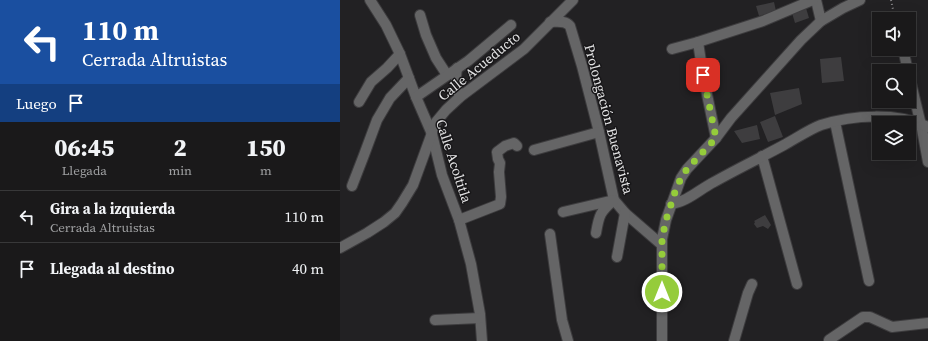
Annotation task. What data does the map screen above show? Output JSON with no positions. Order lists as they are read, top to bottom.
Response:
{
  "streets": {
    "street": ["Calle Acueducto", "Prolongación Buenavista", "Calle Acoltitla"]
  },
  "crossings": [
    ["Calle Acueducto", "Prolongación Buenavista"],
    ["Calle Acueducto", "Calle Acoltitla"]
  ],
  "page": {
    "turn": ["110 m", "Cerrada Altruistas"],
    "then": "Luego",
    "eta": [
      "06:45",
      "Llegada",
      "2",
      "min",
      "150",
      "m"
    ],
    "list": [
      {
        "name": "Gira a la izquierda",
        "note": "Cerrada Altruistas",
        "value": "110 m"
      },
      {
        "name": "Llegada al destino",
        "value": "40 m"
      }
    ]
  }
}
